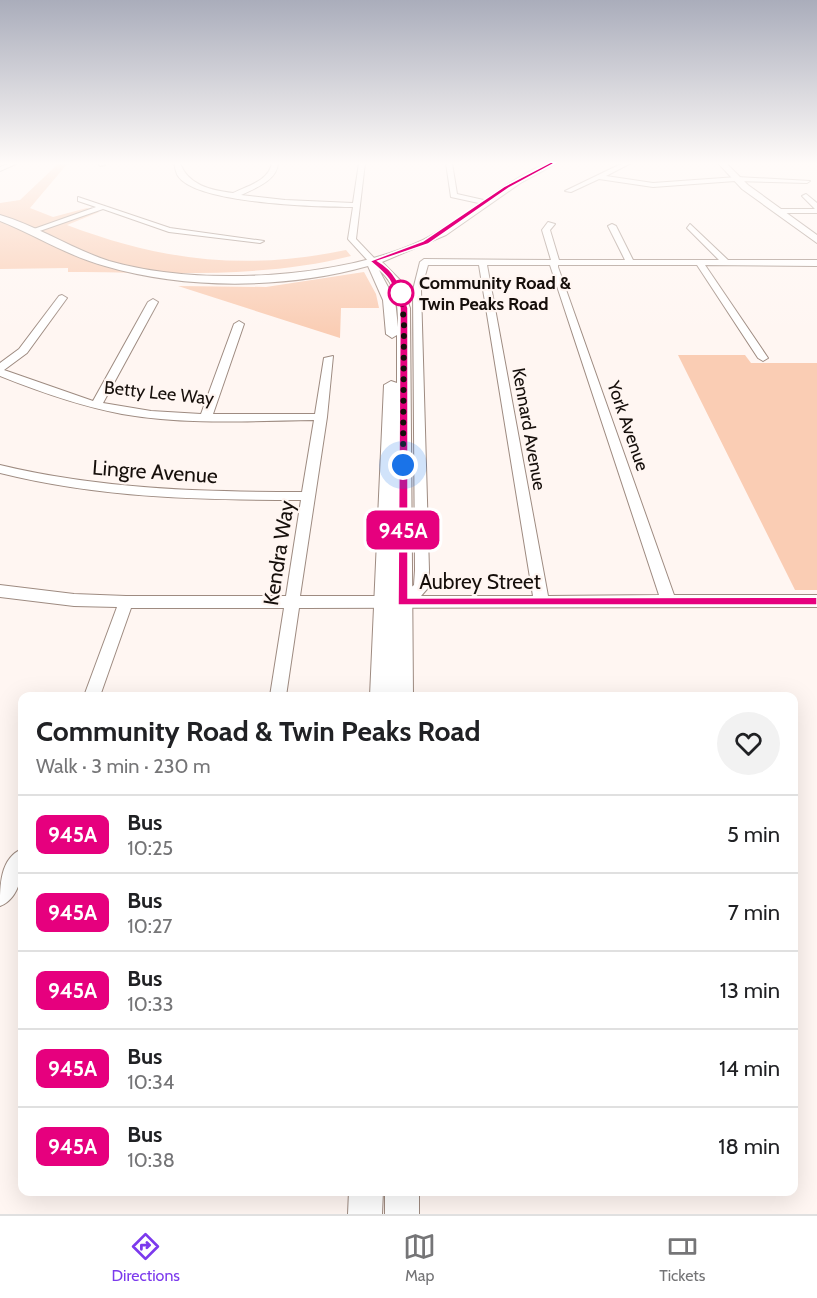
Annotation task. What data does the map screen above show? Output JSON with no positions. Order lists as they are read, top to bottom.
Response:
{
  "streets": {
    "street": [
      "Betty Lee Way",
      "York Avenue",
      "Kennard Avenue",
      "Lingre Avenue",
      "Kendra Way",
      "Aubrey Street"
    ]
  },
  "crossings": [
    ["Betty Lee Way", "Kendra Way"],
    ["York Avenue", "Aubrey Street"],
    ["Kennard Avenue", "Aubrey Street"],
    ["Lingre Avenue", "Kendra Way"],
    ["Kendra Way", "Aubrey Street"]
  ],
  "places": ["Community Road & Twin Peaks Road"],
  "lines": ["bus line 945A"],
  "page": {
    "on_map": "945A",
    "heading": ["Community Road & Twin Peaks Road", "Walk · 3 min · 230 m"],
    "list": [
      {
        "mark": "945A",
        "name": "Bus",
        "note": "10:25",
        "value": "5 min"
      },
      {
        "mark": "945A",
        "name": "Bus",
        "note": "10:27",
        "value": "7 min"
      },
      {
        "mark": "945A",
        "name": "Bus",
        "note": "10:33",
        "value": "13 min"
      },
      {
        "mark": "945A",
        "name": "Bus",
        "note": "10:34",
        "value": "14 min"
      },
      {
        "mark": "945A",
        "name": "Bus",
        "note": "10:38",
        "value": "18 min"
      }
    ],
    "tabs": ["Directions", "Map", "Tickets"]
  }
}
